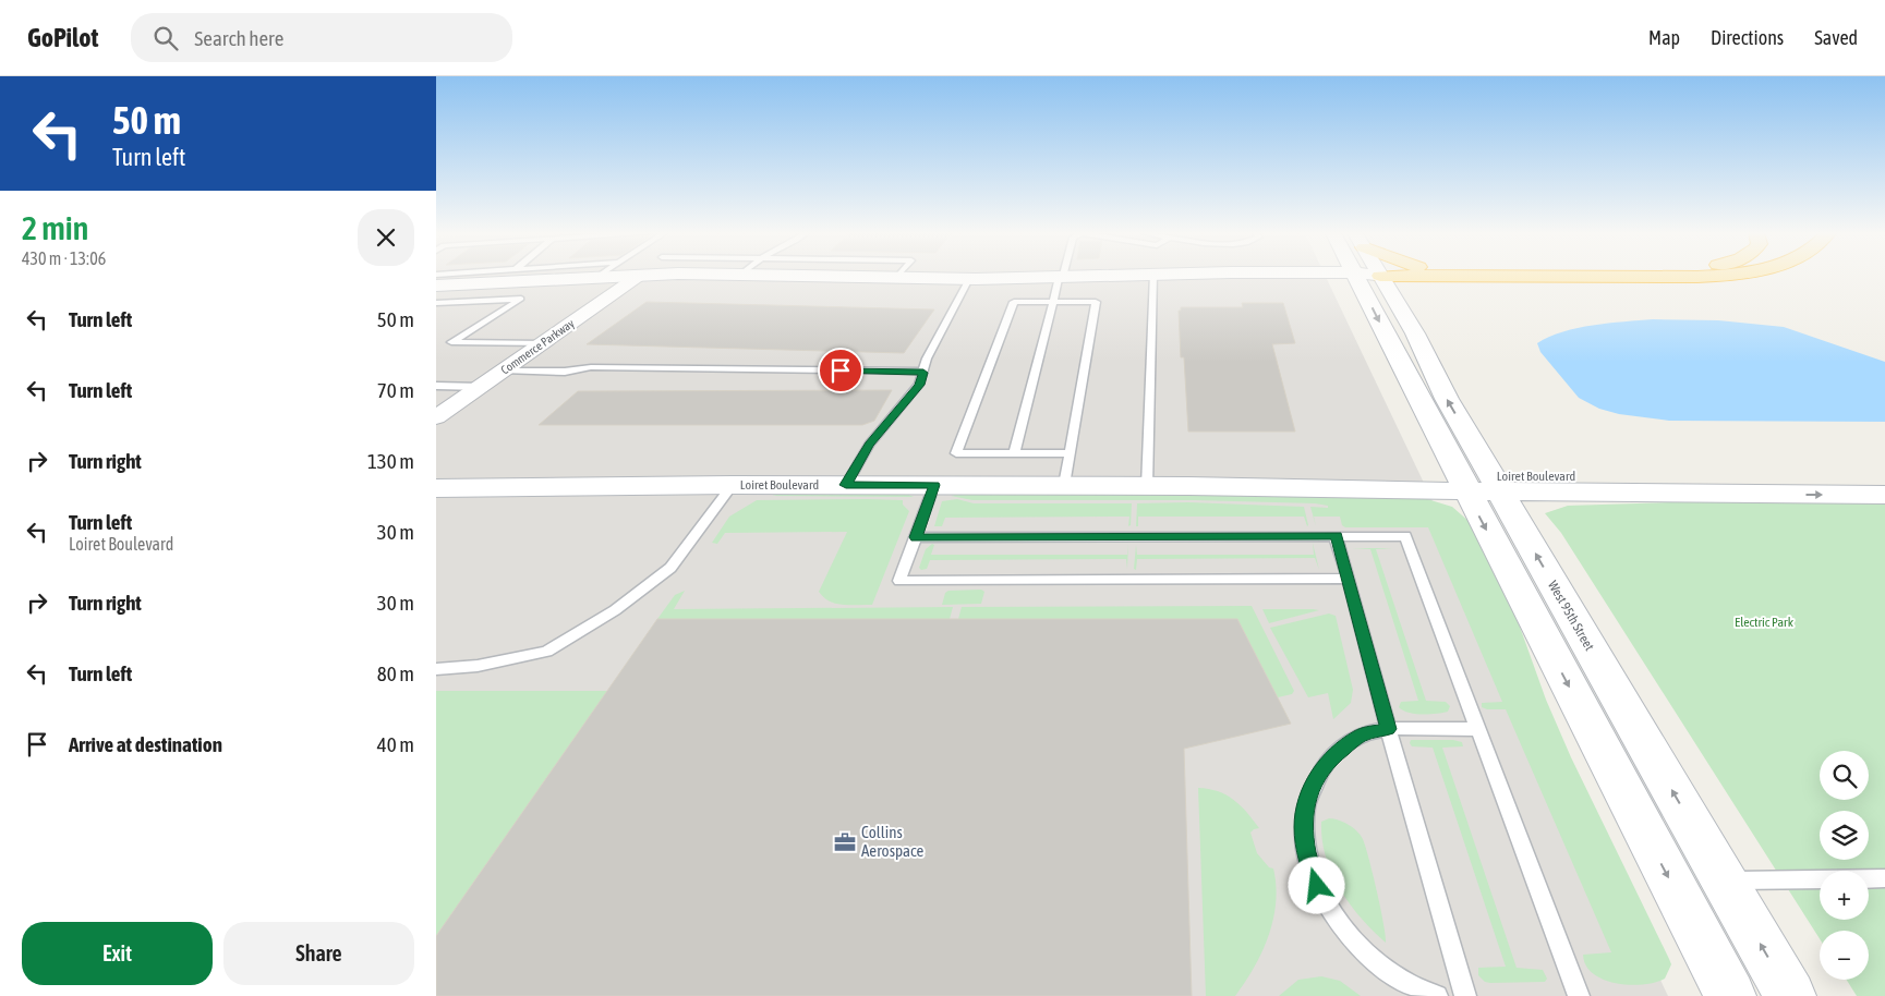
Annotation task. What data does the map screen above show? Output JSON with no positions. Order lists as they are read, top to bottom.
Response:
{
  "streets": {
    "street": ["Commerce Parkway", "Loiret Boulevard", "West 95th Street"]
  },
  "crossings": [
    ["Loiret Boulevard", "West 95th Street"]
  ],
  "parks": ["Electric Park"],
  "places": {
    "office": ["Collins Aerospace"]
  },
  "page": {
    "header": "GoPilot",
    "search": "Search here",
    "nav": ["Map", "Directions", "Saved"],
    "turn": ["50 m", "Turn left"],
    "heading": ["2 min", "430 m · 13:06"],
    "list": [
      {
        "name": "Turn left",
        "value": "50 m"
      },
      {
        "name": "Turn left",
        "value": "70 m"
      },
      {
        "name": "Turn right",
        "value": "130 m"
      },
      {
        "name": "Turn left",
        "note": "Loiret Boulevard",
        "value": "30 m"
      },
      {
        "name": "Turn right",
        "value": "30 m"
      },
      {
        "name": "Turn left",
        "value": "80 m"
      },
      {
        "name": "Arrive at destination",
        "value": "40 m"
      }
    ],
    "map_buttons": ["+", "−"],
    "buttons": ["Exit", "Share"]
  }
}
